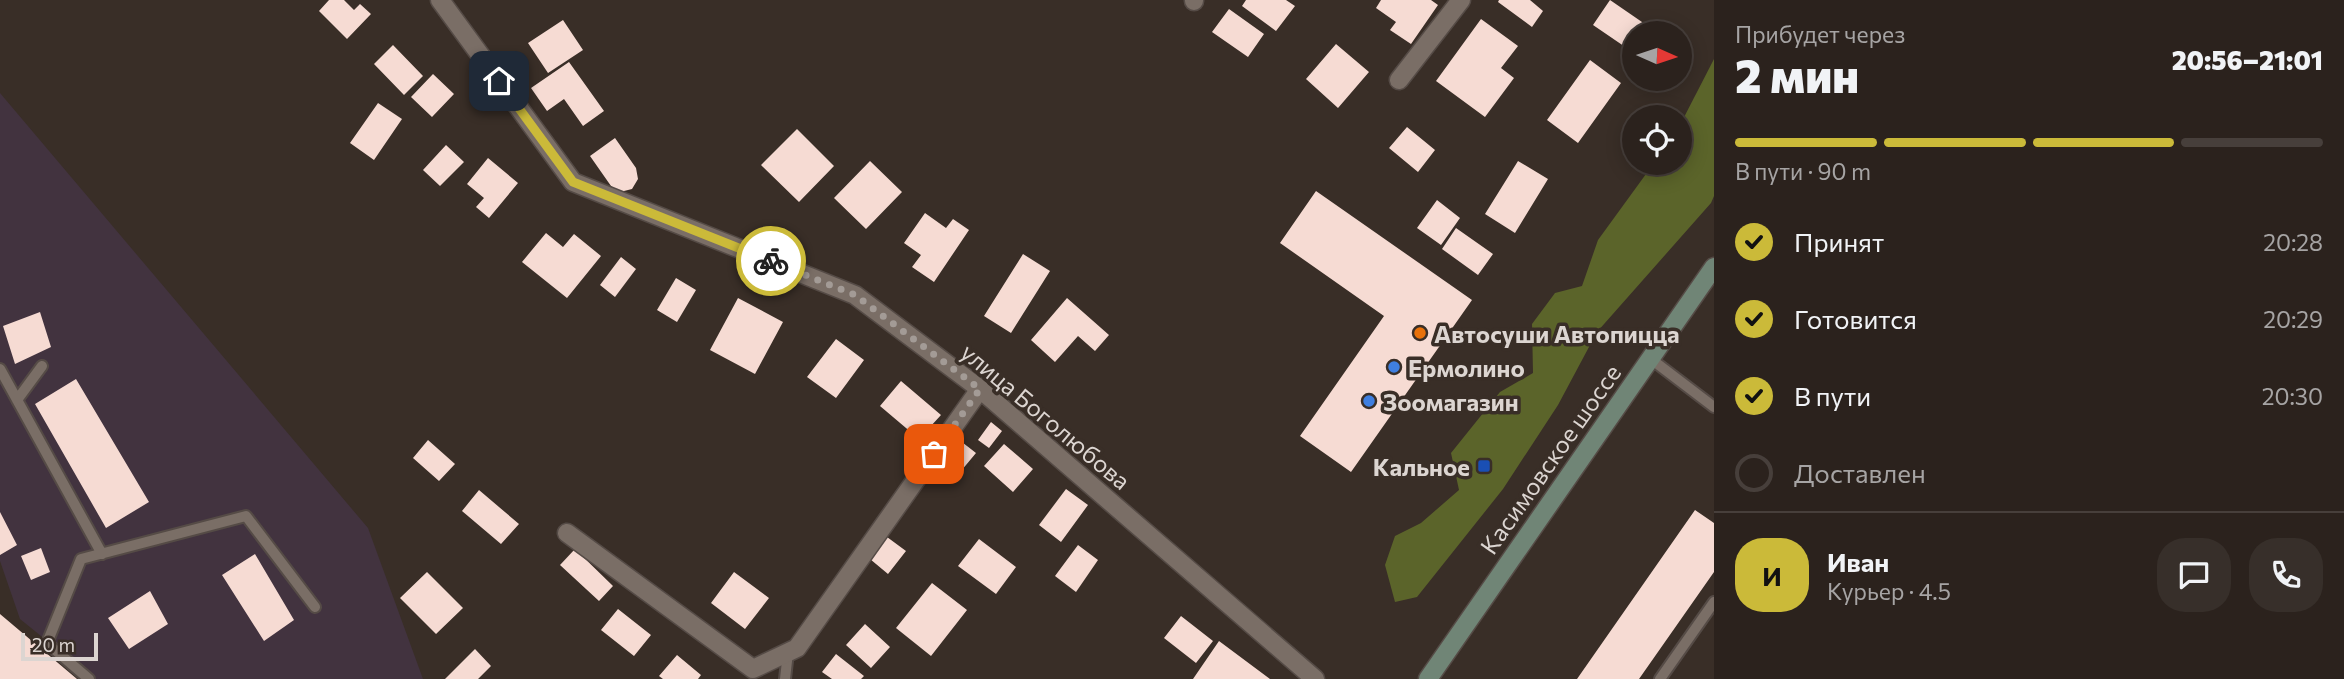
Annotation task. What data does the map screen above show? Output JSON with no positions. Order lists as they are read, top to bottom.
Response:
{
  "streets": {
    "main road": ["Касимовское шоссе"],
    "street": ["улица Боголюбова"]
  },
  "places": {
    "other": ["Автосуши Автопицца", "Ермолино", "Зоомагазин"],
    "transit": ["Кальное"]
  },
  "scale_bar": "20 m",
  "north": "right",
  "page": {
    "heading": ["2 мин", "Прибудет через", "20:56–21:01"],
    "panel": ["Иван", "Курьер · 4.5"],
    "bar": "В пути · 90 m",
    "list": [
      ["Принят", "20:28"],
      ["Готовится", "20:29"],
      ["В пути", "20:30"],
      "Доставлен"
    ],
    "round": "И",
    "scale": "20 m"
  }
}
